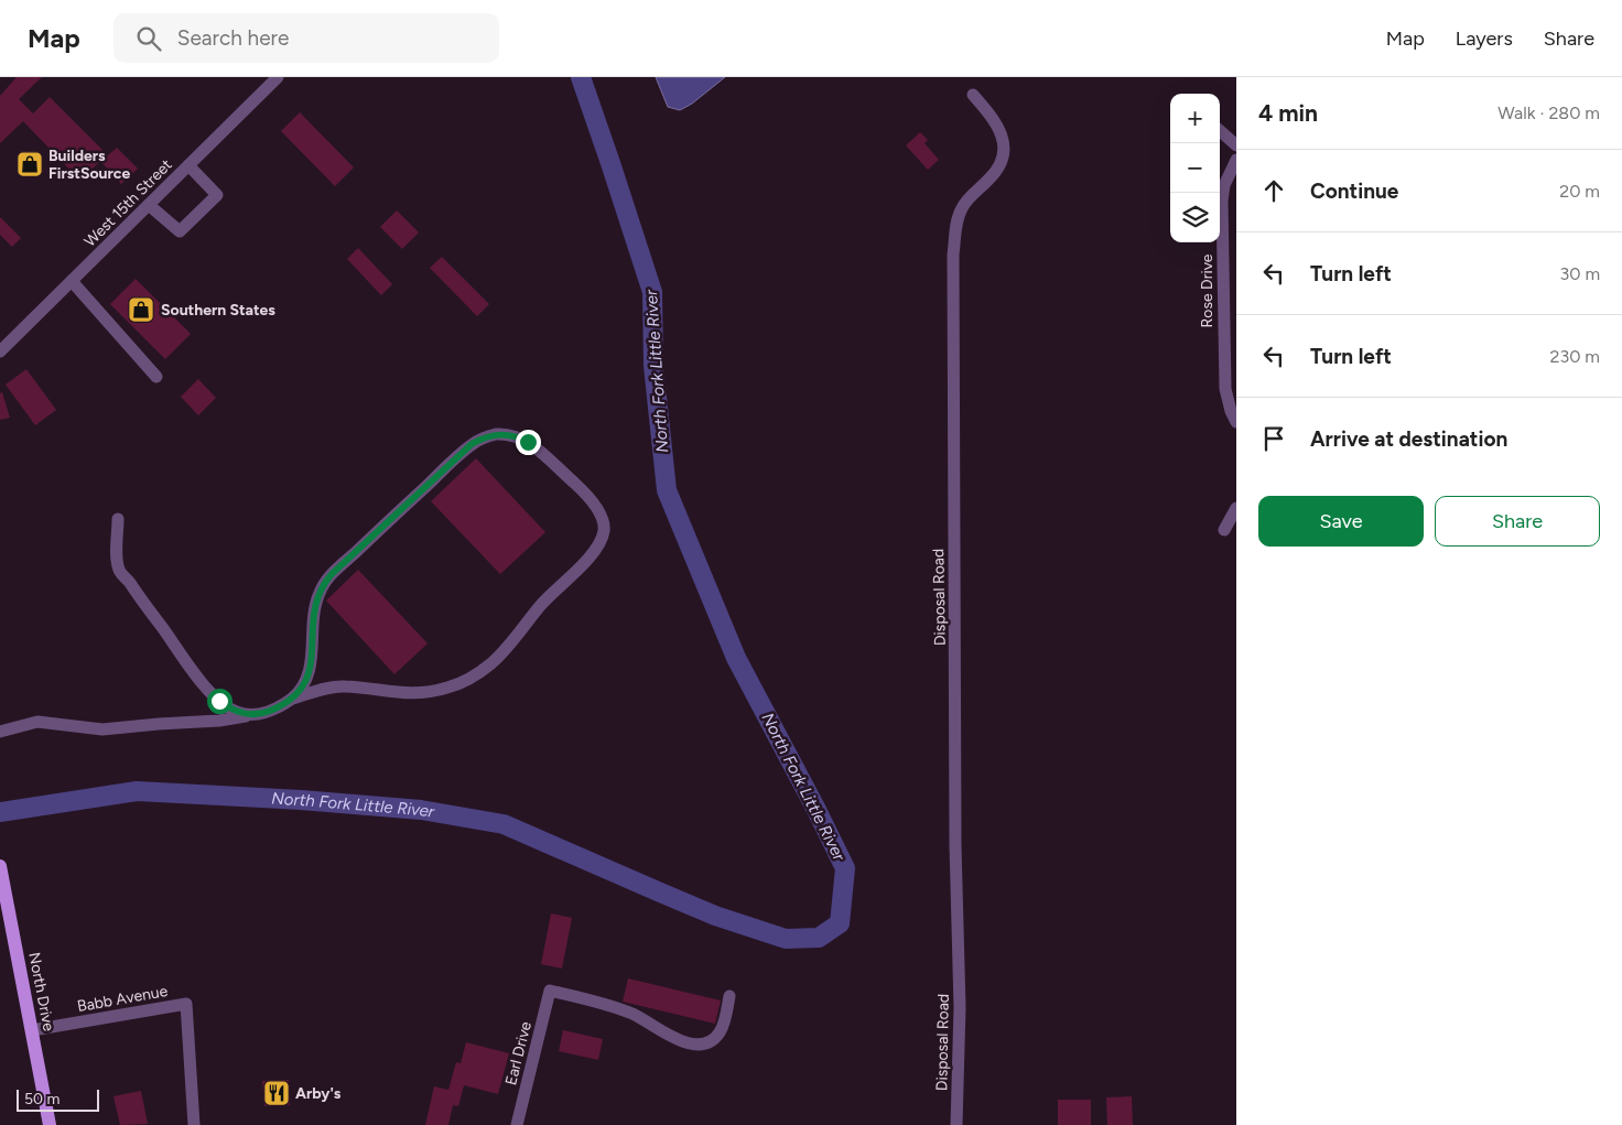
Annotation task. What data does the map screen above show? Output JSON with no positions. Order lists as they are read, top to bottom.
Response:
{
  "streets": {
    "main road": ["North Drive"],
    "street": [
      "West 15th Street",
      "Rose Drive",
      "Disposal Road",
      "Babb Avenue",
      "Earl Drive"
    ]
  },
  "crossings": [
    ["North Drive", "Babb Avenue"]
  ],
  "water": ["North Fork Little River"],
  "places": {
    "shop": ["Builders FirstSource", "Southern States"],
    "restaurant": ["Arby's"]
  },
  "scale_bar": "50 m",
  "page": {
    "header": "Map",
    "search": "Search here",
    "nav": ["Map", "Layers", "Share"],
    "heading": ["4 min", "Walk · 280 m"],
    "map_buttons": ["+", "−"],
    "list": [
      ["Continue", "20 m"],
      ["Turn left", "30 m"],
      ["Turn left", "230 m"],
      "Arrive at destination"
    ],
    "buttons": ["Save", "Share"],
    "scale": "50 m"
  }
}
